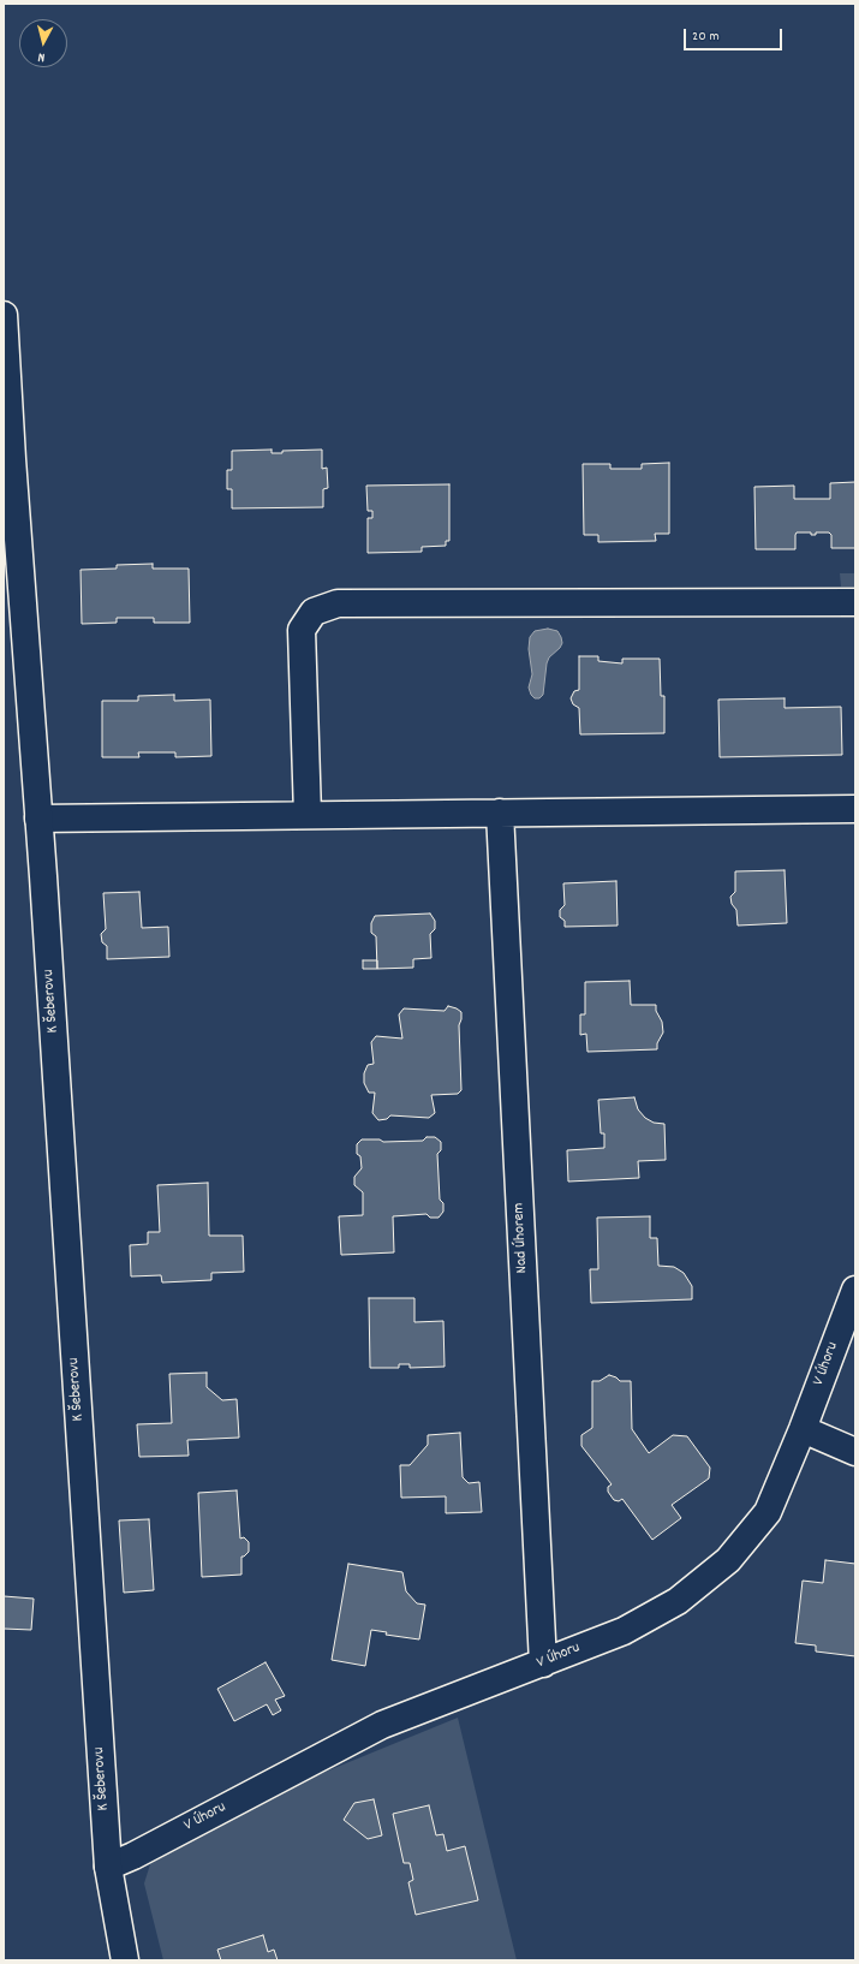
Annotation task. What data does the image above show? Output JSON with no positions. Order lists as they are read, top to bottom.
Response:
{
  "streets": {
    "street": ["K Šeberovu", "Nad Úhorem", "V Úhoru"]
  },
  "crossings": [
    ["K Šeberovu", "V Úhoru"],
    ["Nad Úhorem", "V Úhoru"]
  ],
  "scale_bar": "20 m",
  "north": "bottom"
}
